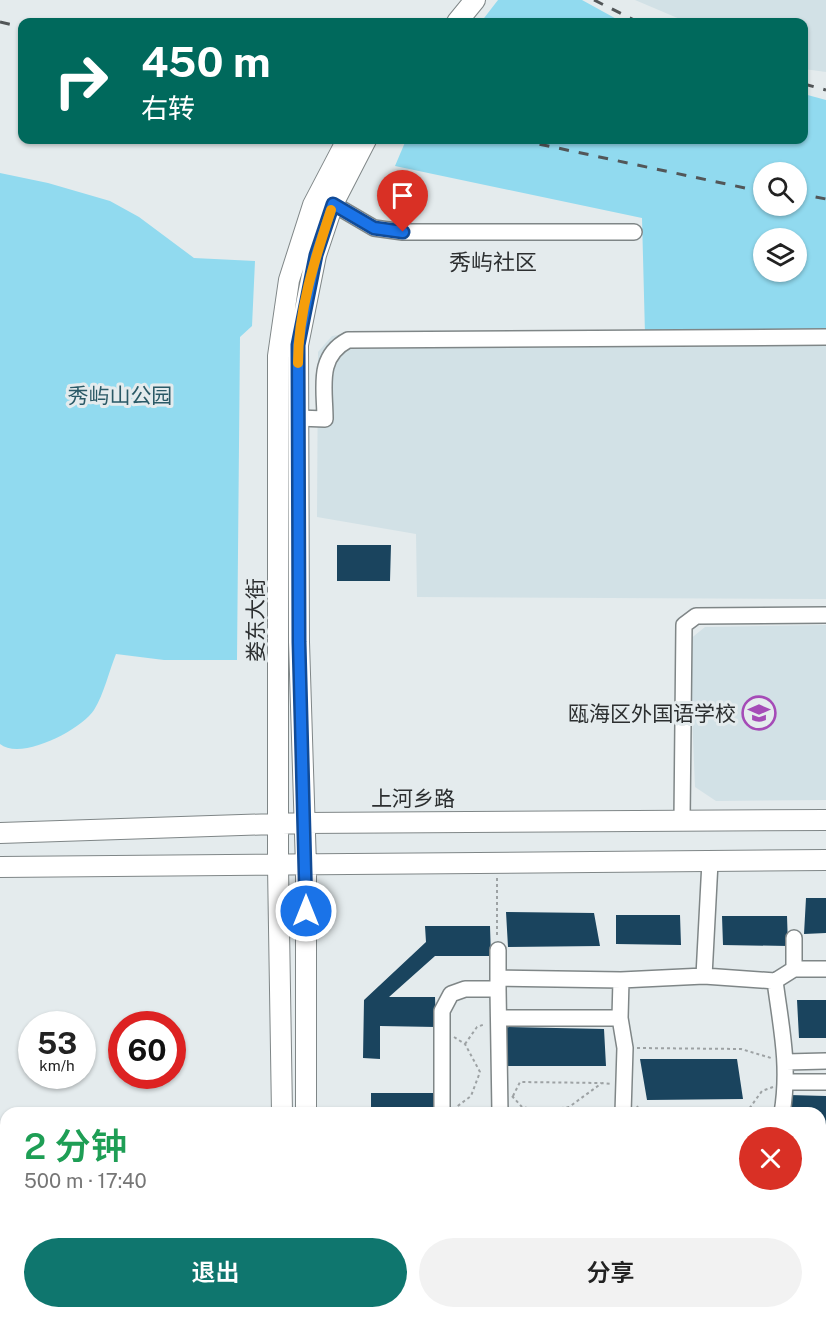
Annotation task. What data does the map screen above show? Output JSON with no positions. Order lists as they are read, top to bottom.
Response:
{
  "streets": {
    "main road": ["娄东大街", "上河乡路"]
  },
  "crossings": [
    ["娄东大街", "上河乡路"]
  ],
  "districts": ["秀屿社区"],
  "parks": ["秀屿山公园"],
  "places": {
    "school or university": ["瓯海区外国语学校"]
  },
  "page": {
    "turn": ["450 m", "右转"],
    "speed": "53 km/h",
    "limit": "60",
    "heading": ["2 分钟", "500 m · 17:40"],
    "buttons": ["退出", "分享"]
  }
}
